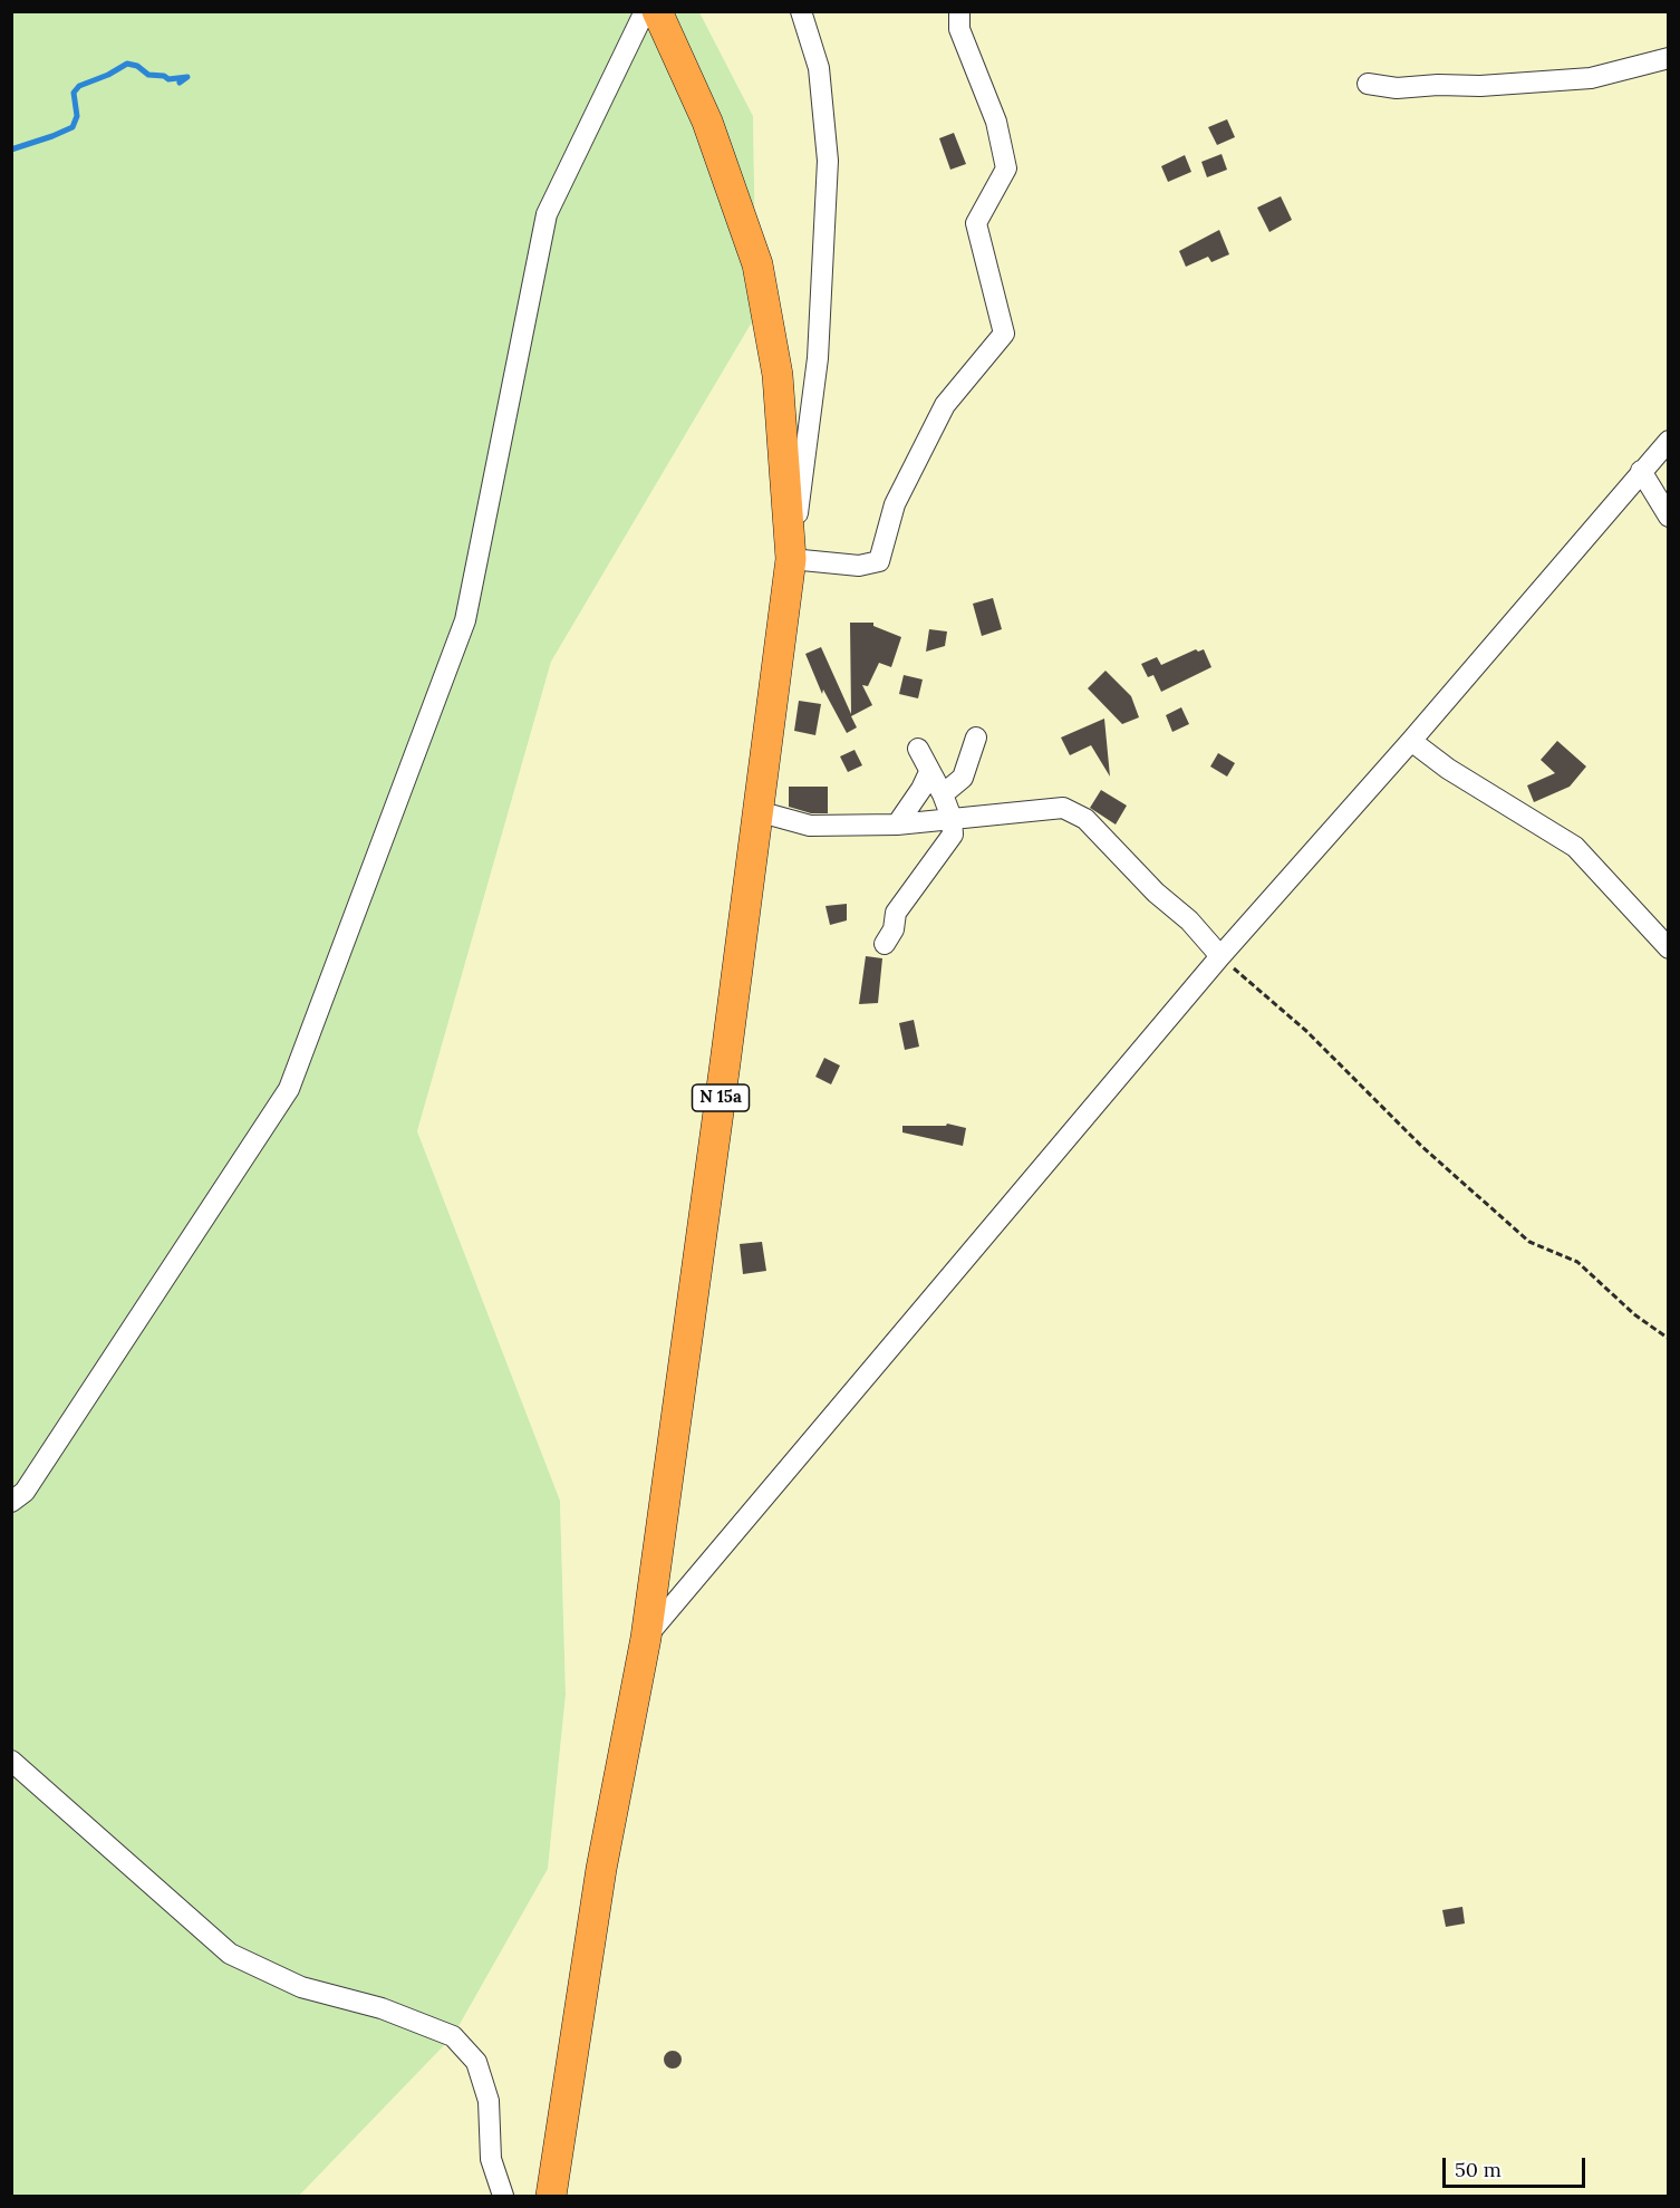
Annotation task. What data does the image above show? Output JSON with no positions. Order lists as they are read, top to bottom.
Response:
{
  "streets": {
    "highway": ["N 15a"]
  },
  "scale_bar": "50 m"
}
